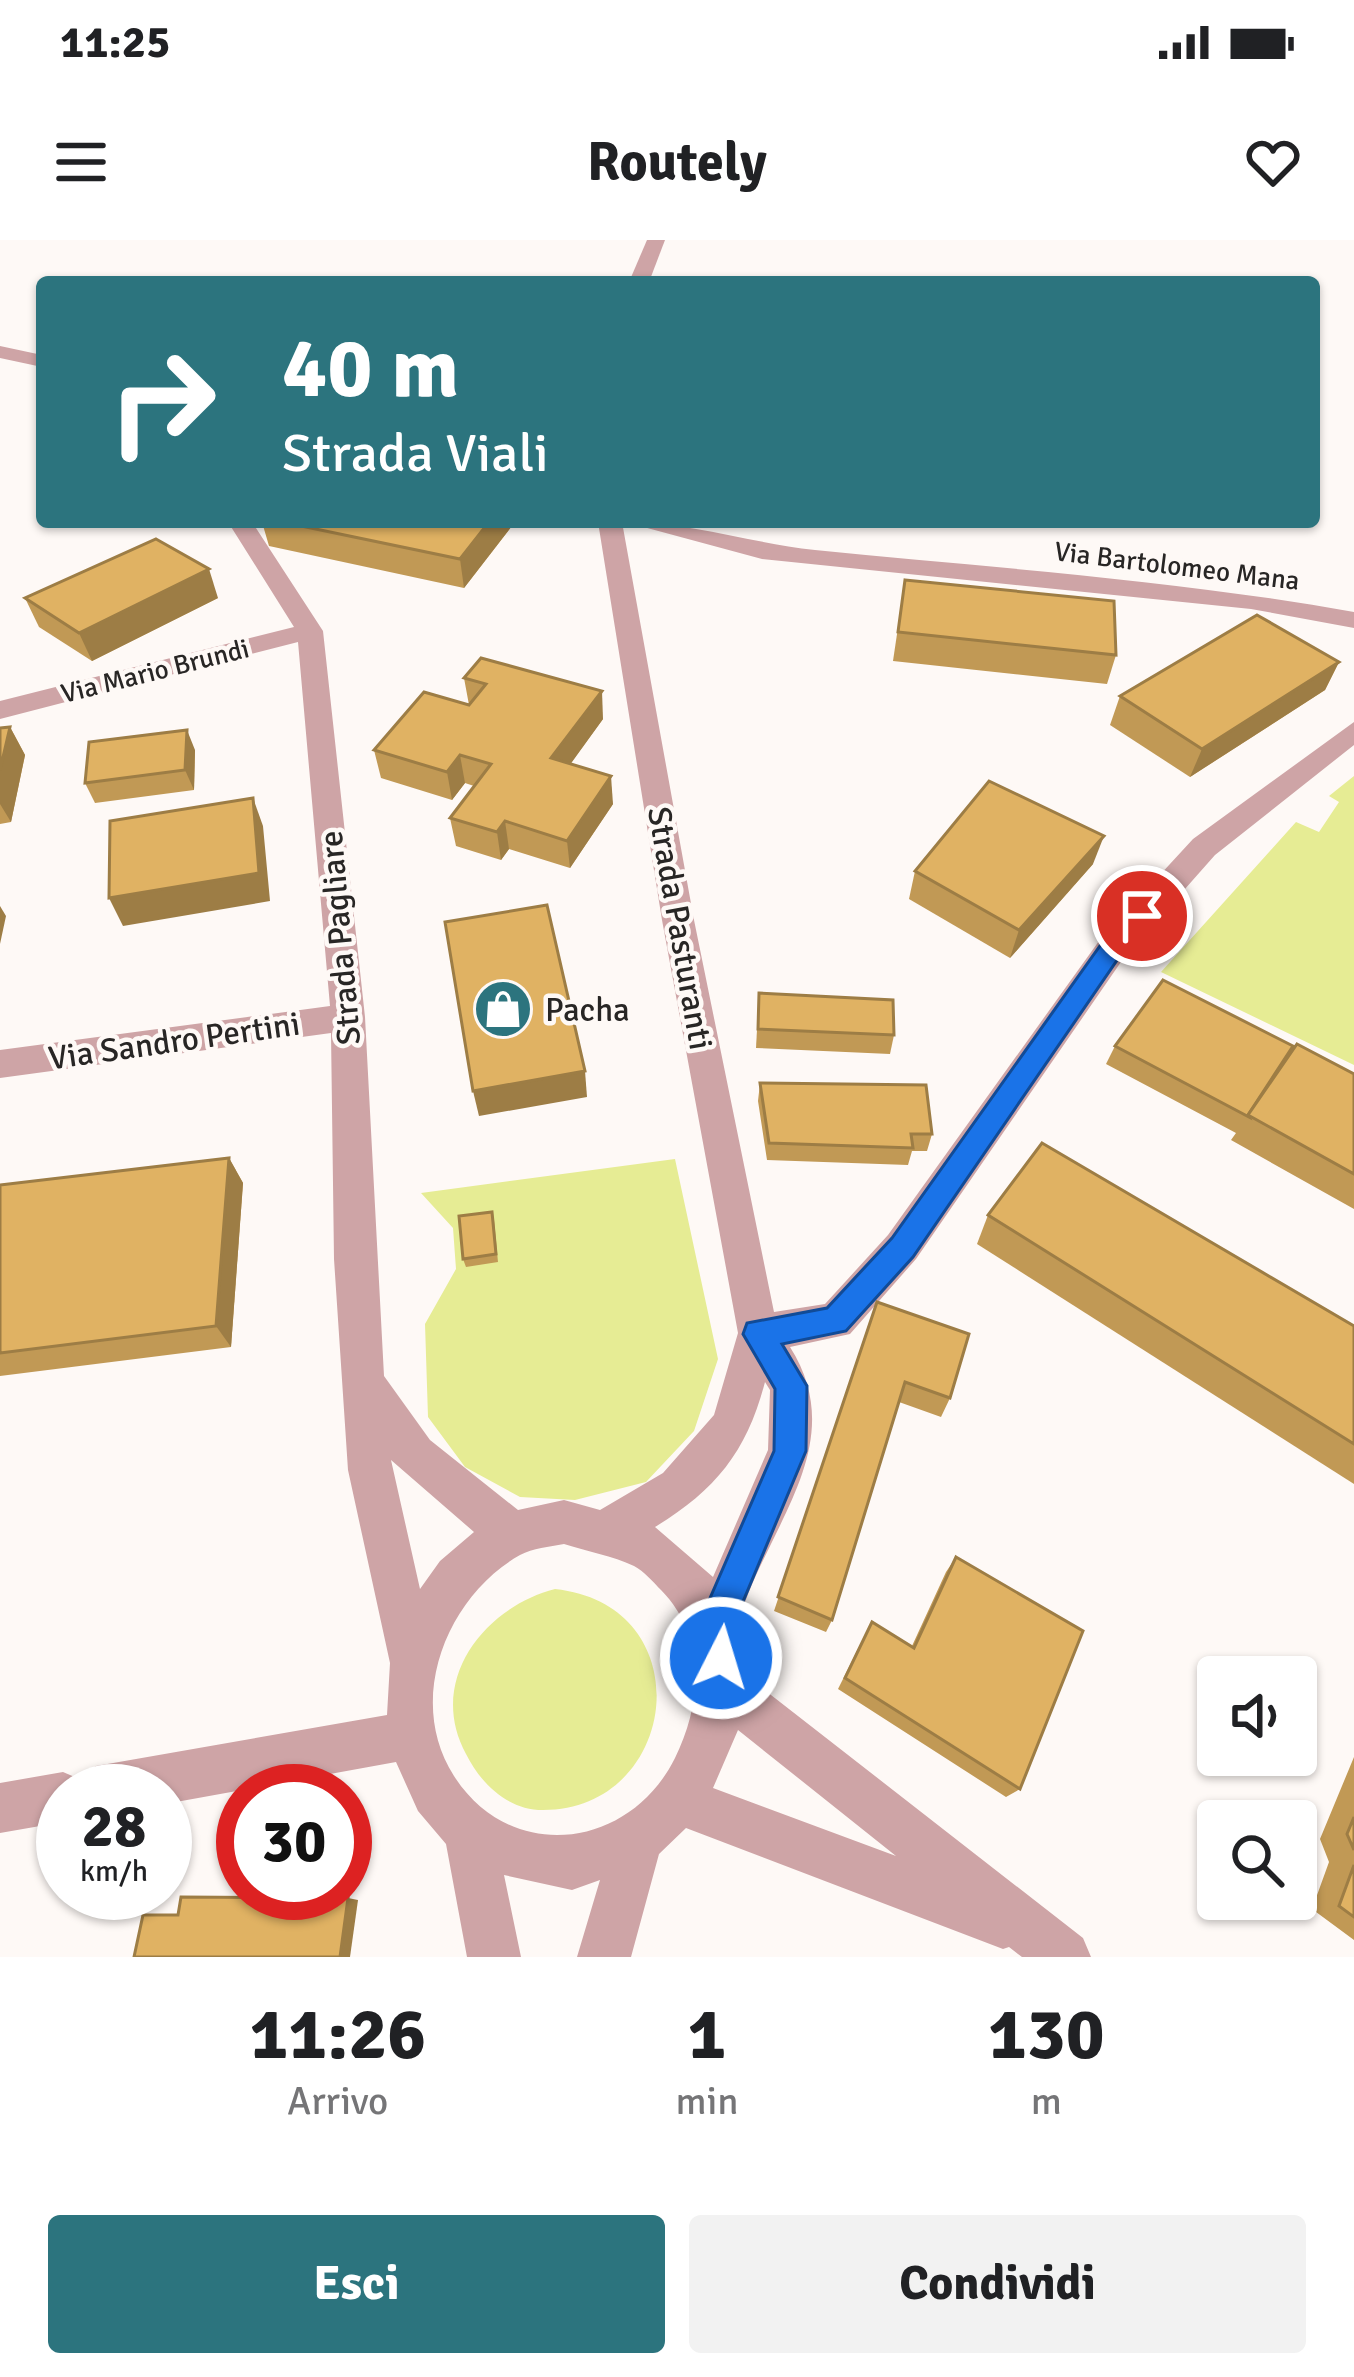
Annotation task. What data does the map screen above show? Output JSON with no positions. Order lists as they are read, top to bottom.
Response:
{
  "streets": {
    "street": [
      "Via Bartolomeo Mana",
      "Via Mario Brundi",
      "Strada Pasturanti",
      "Strada Pagliare",
      "Via Sandro Pertini"
    ]
  },
  "crossings": [
    ["Via Mario Brundi", "Strada Pagliare"],
    ["Strada Pasturanti", "Strada Pagliare"],
    ["Strada Pagliare", "Via Sandro Pertini"]
  ],
  "places": {
    "shop": ["Pacha"]
  },
  "page": {
    "status": "11:25",
    "header": "Routely",
    "turn": ["40 m", "Strada Viali"],
    "speed": "28 km/h",
    "limit": "30",
    "eta": [
      "11:26",
      "Arrivo",
      "1",
      "min",
      "130",
      "m"
    ],
    "buttons": ["Esci", "Condividi"]
  }
}
